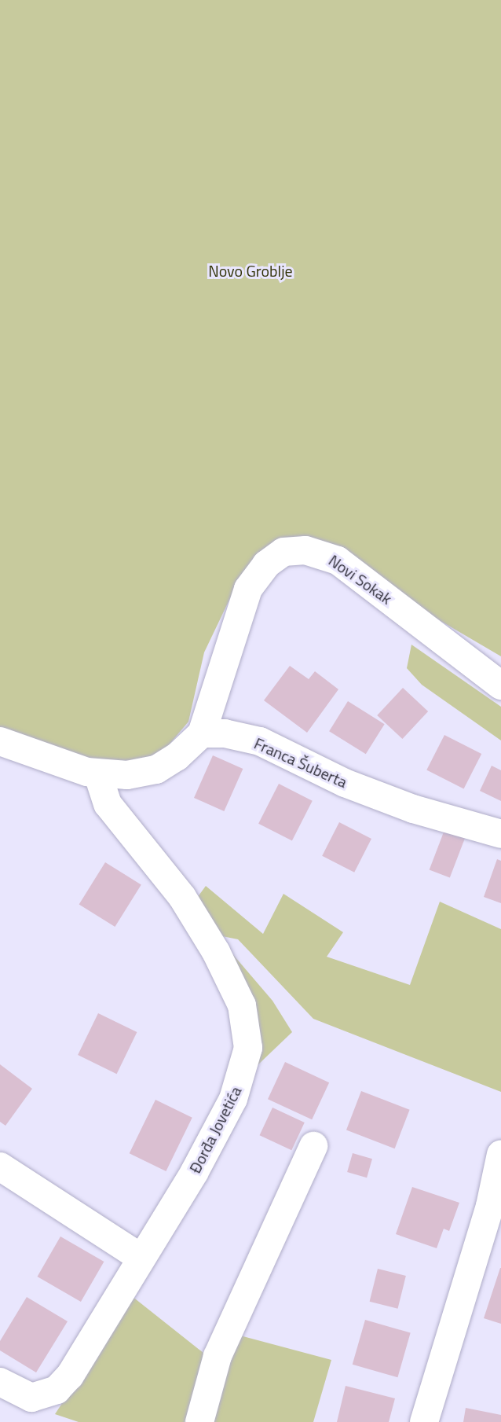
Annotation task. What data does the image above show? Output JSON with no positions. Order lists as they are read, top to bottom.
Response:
{
  "streets": {
    "street": ["Novi Sokak", "Franca Šuberta", "Đorđa Jovetića"]
  },
  "crossings": [
    ["Novi Sokak", "Franca Šuberta"]
  ],
  "parks": ["Novo Groblje"]
}
